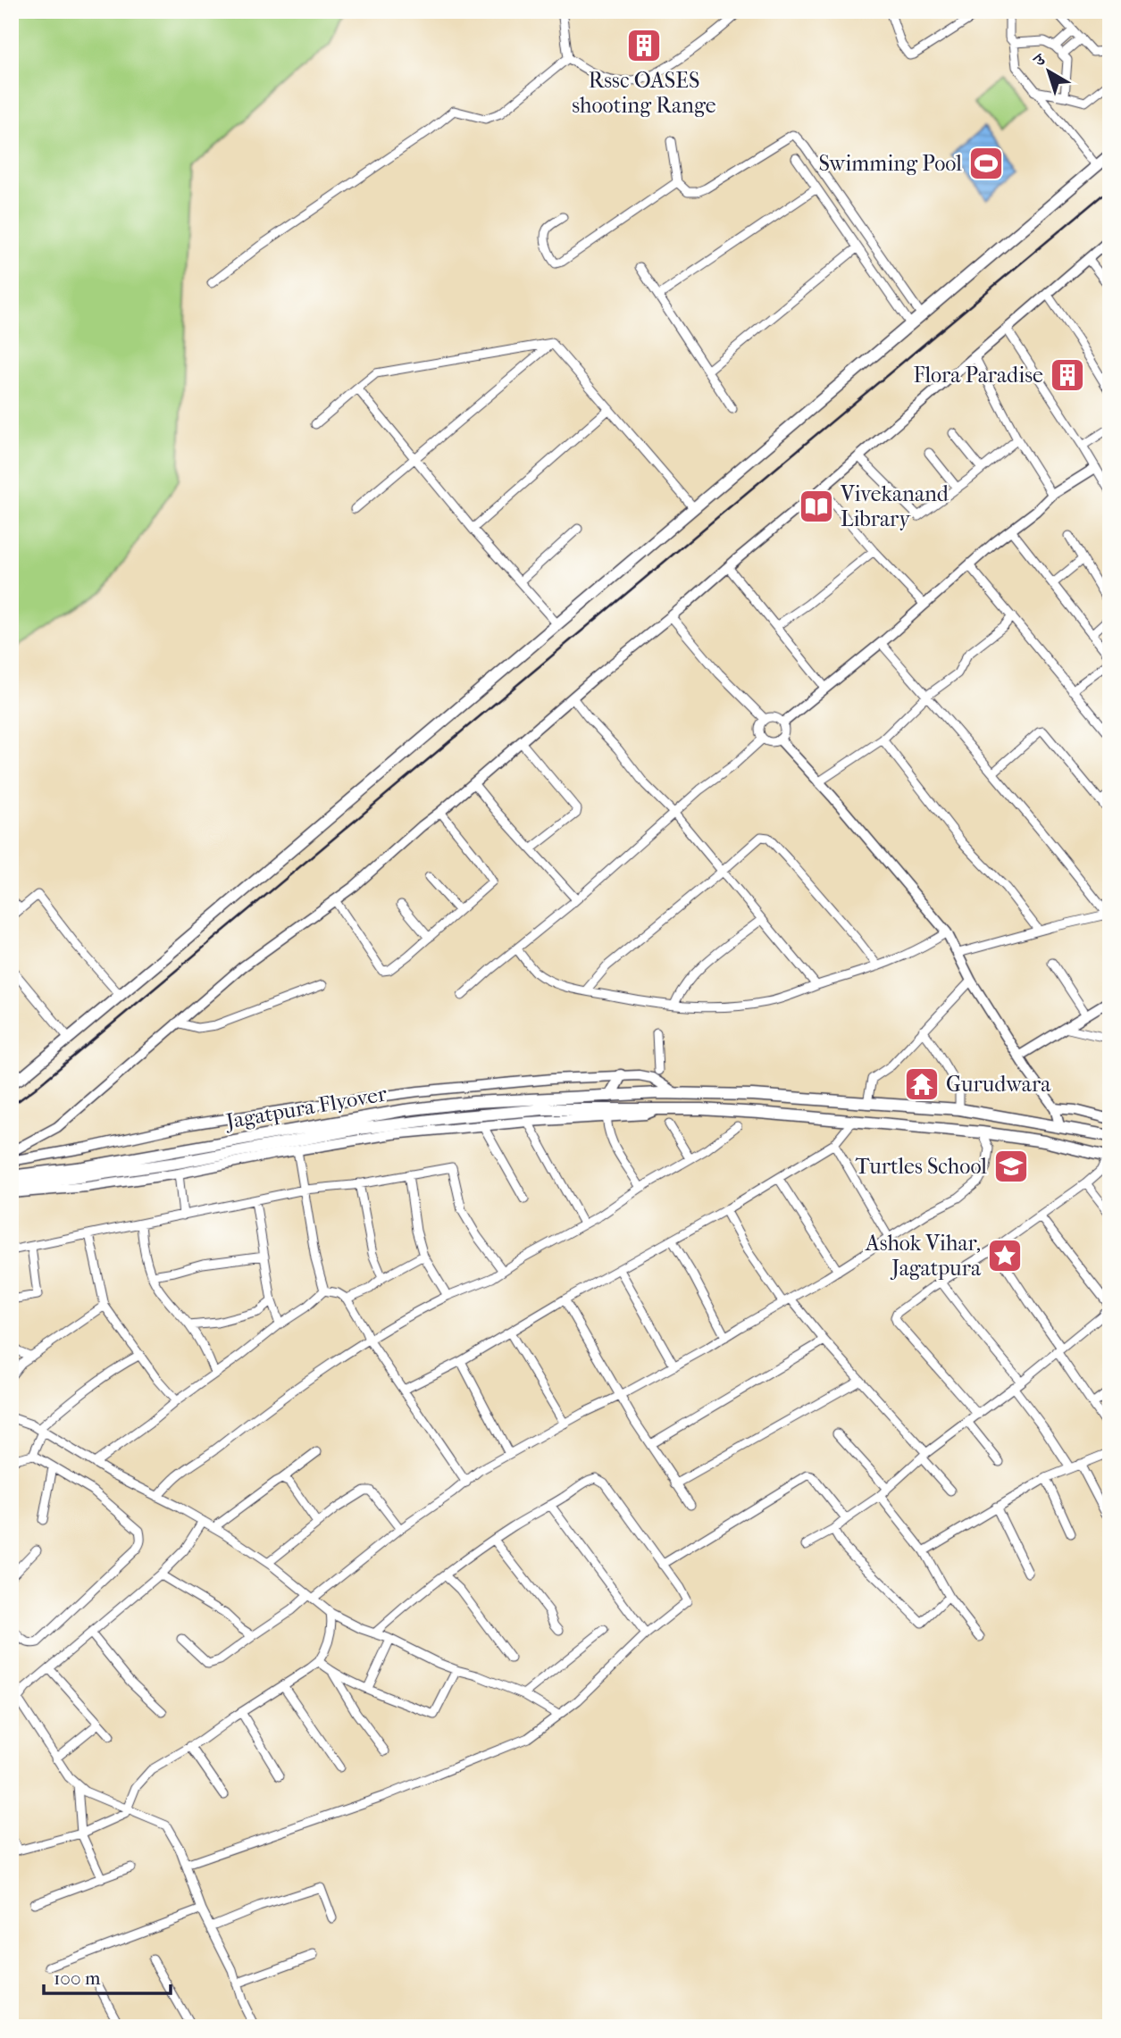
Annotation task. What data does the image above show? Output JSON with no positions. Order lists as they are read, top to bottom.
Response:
{
  "streets": {
    "main road": ["Jagatpura Flyover"]
  },
  "places": {
    "building": ["Rssc OASES shooting Range", "Flora Paradise"],
    "sports": ["Swimming Pool"],
    "library": ["Vivekanand Library"],
    "temple": ["Gurudwara"],
    "school or university": ["Turtles School"],
    "place": ["Ashok Vihar, Jagatpura"]
  },
  "scale_bar": "100 m",
  "north": "top left"
}
